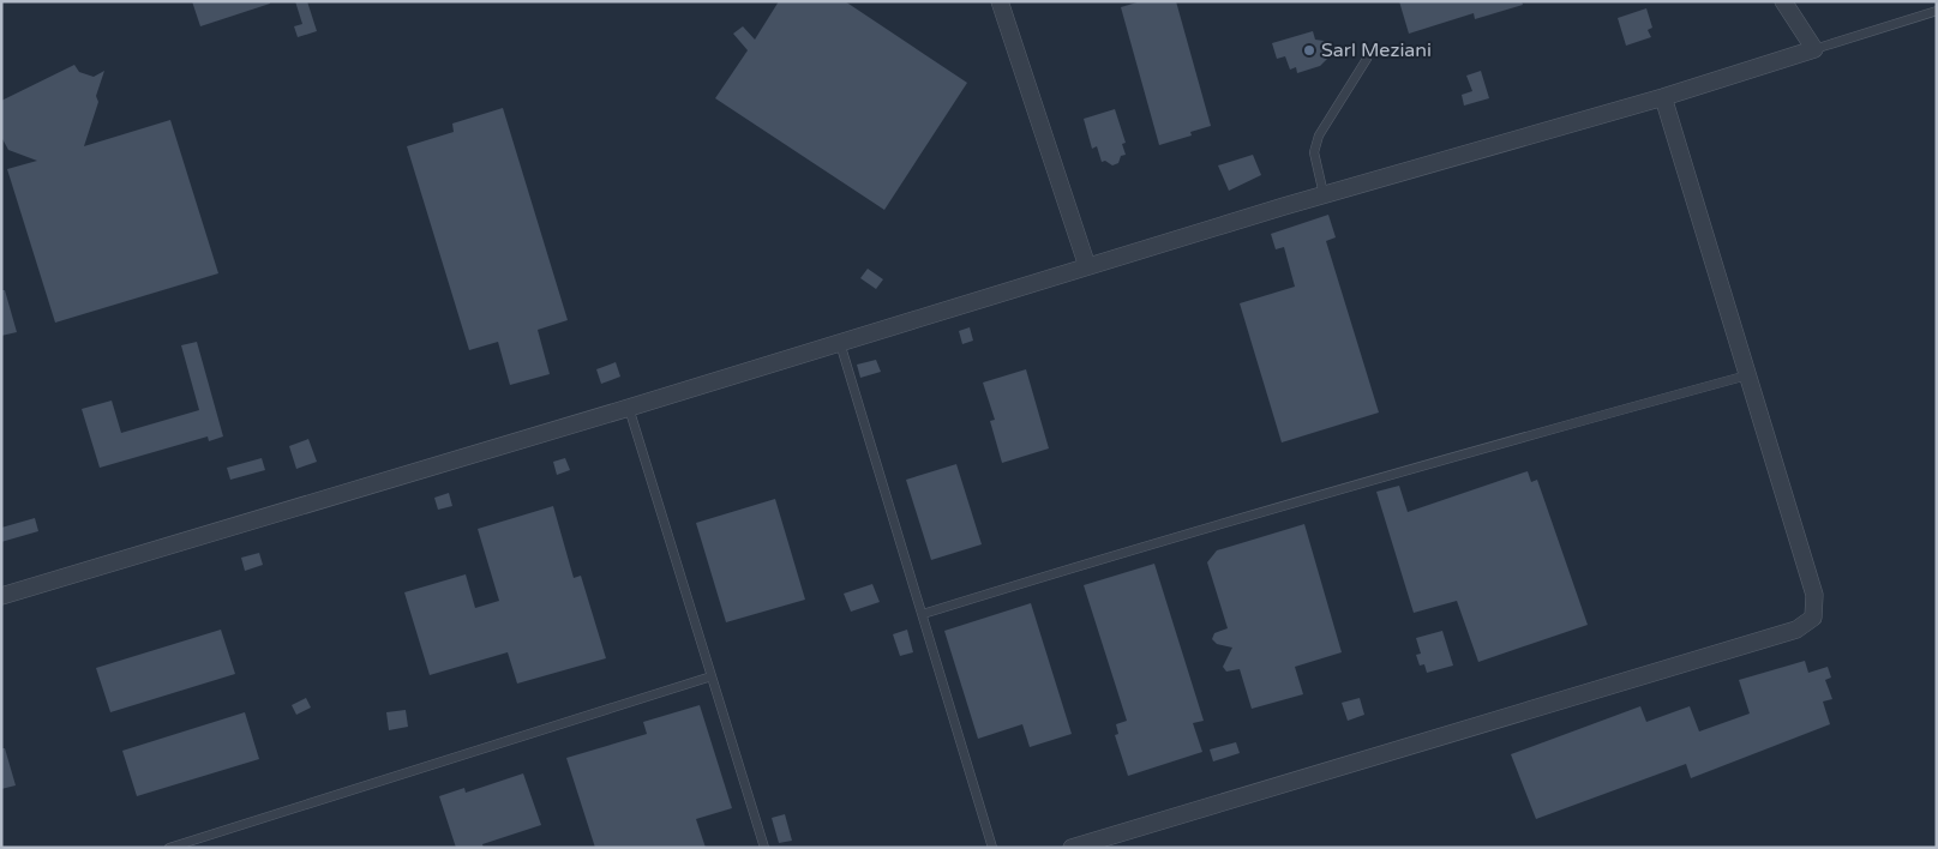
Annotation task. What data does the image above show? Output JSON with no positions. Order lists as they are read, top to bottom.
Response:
{
  "places": ["Sarl Meziani"]
}
